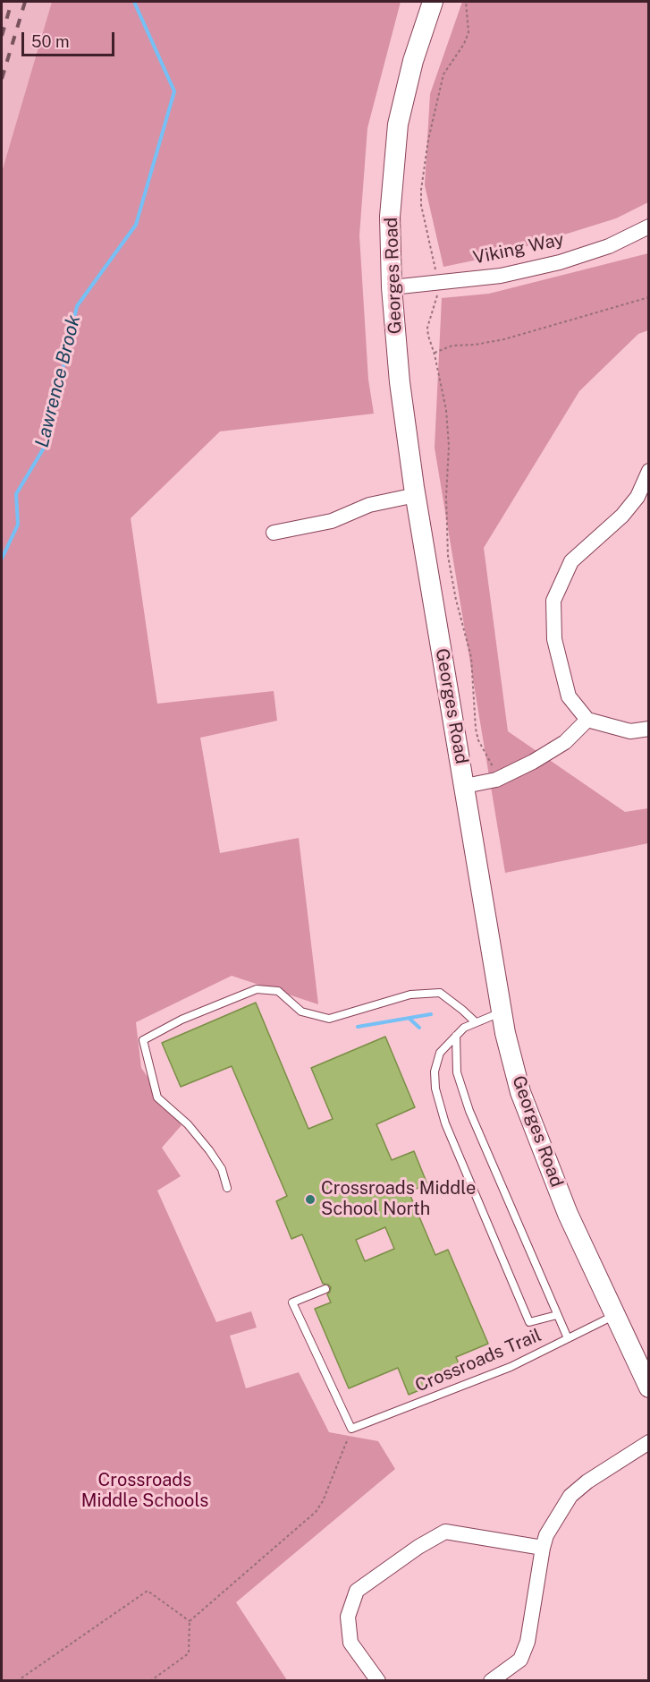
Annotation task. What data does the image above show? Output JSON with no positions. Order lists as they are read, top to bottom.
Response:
{
  "streets": {
    "street": ["Viking Way", "Georges Road"],
    "lane": ["Crossroads Trail"]
  },
  "crossings": [
    ["Viking Way", "Georges Road"],
    ["Georges Road", "Crossroads Trail"]
  ],
  "water": ["Lawrence Brook"],
  "parks": ["Crossroads Middle Schools"],
  "places": ["Crossroads Middle School North"],
  "scale_bar": "50 m"
}
